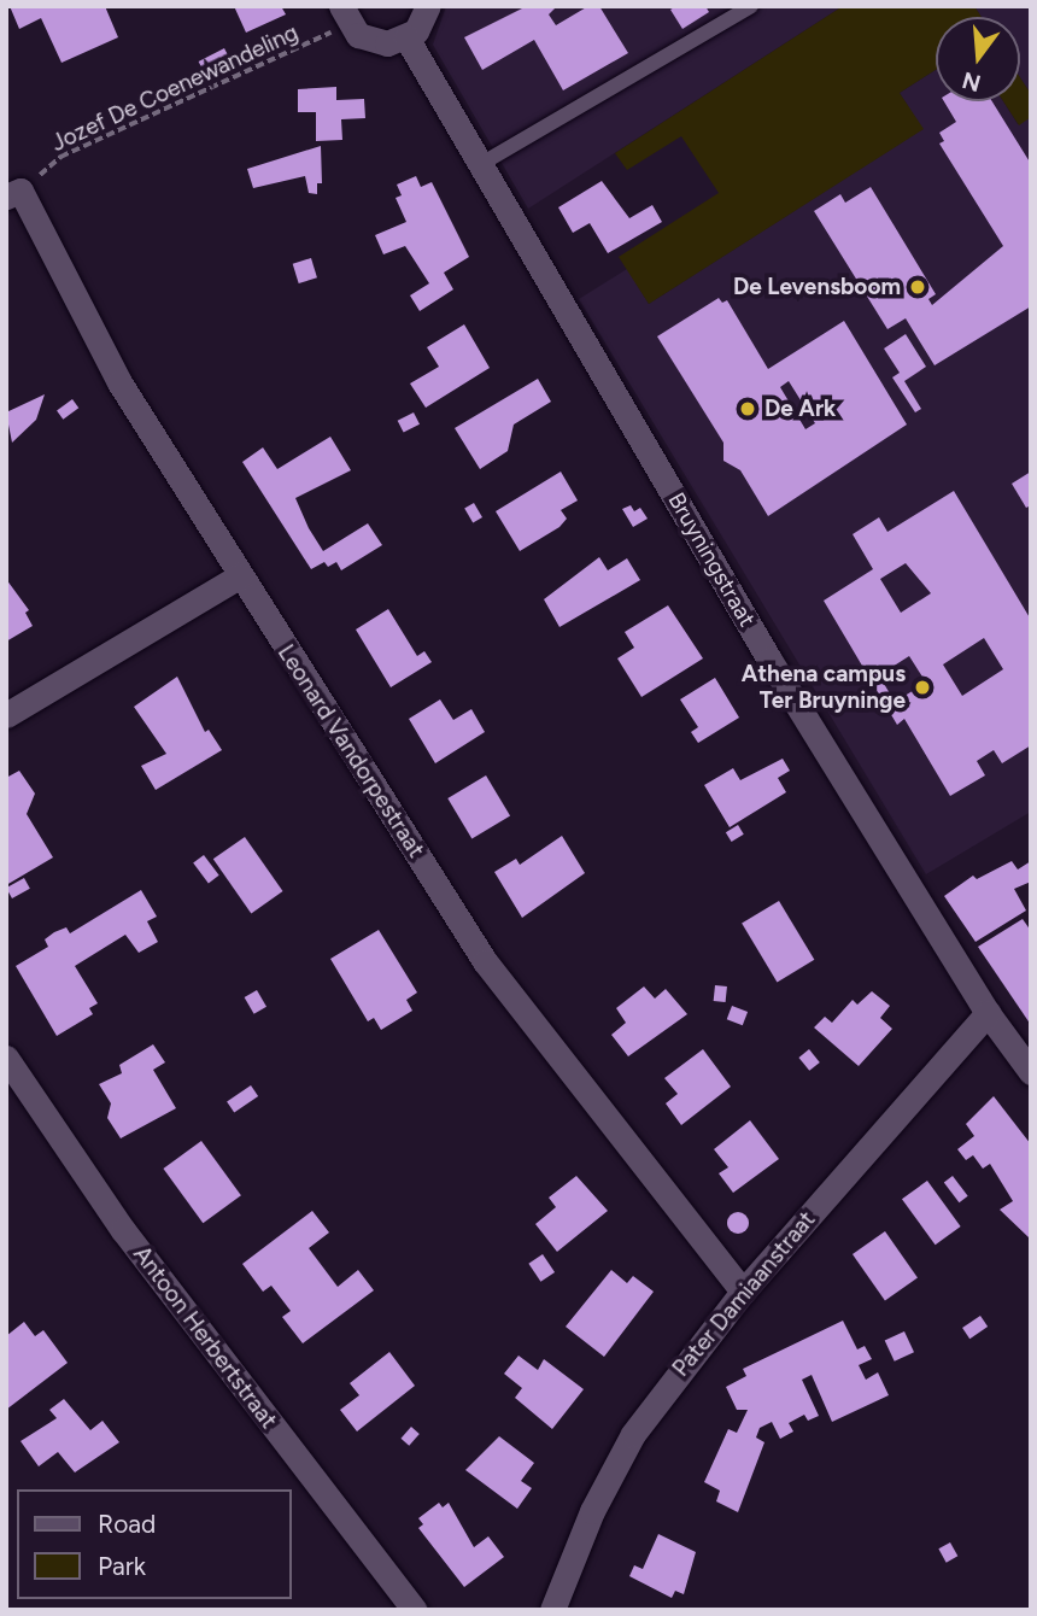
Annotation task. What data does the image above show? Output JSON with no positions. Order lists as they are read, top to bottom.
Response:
{
  "streets": {
    "street": [
      "Bruyningstraat",
      "Leonard Vandorpestraat",
      "Pater Damiaanstraat",
      "Antoon Herbertstraat"
    ],
    "path": ["Jozef De Coenewandeling"]
  },
  "crossings": [
    ["Jozef De Coenewandeling", "Leonard Vandorpestraat"],
    ["Bruyningstraat", "Pater Damiaanstraat"],
    ["Leonard Vandorpestraat", "Pater Damiaanstraat"]
  ],
  "places": ["De Levensboom", "De Ark", "Athena campus Ter Bruyninge"],
  "legend": ["Road", "Park"],
  "north": "bottom"
}
